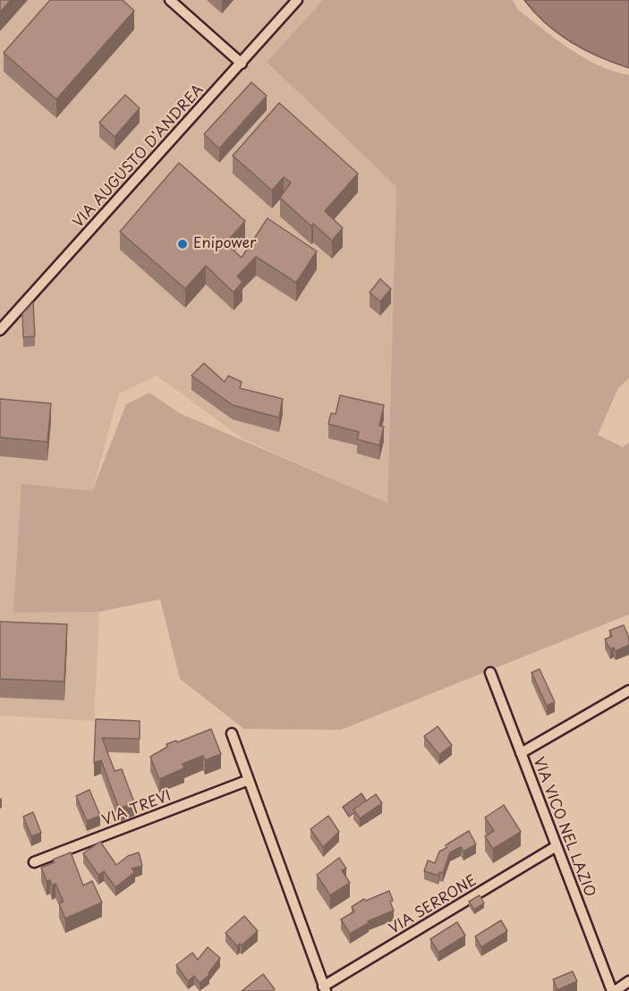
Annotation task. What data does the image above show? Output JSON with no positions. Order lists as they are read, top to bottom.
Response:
{
  "streets": {
    "street": [
      "VIA AUGUSTO D'ANDREA",
      "VIA TREVI",
      "VIA VICO NEL LAZIO",
      "VIA SERRONE"
    ]
  },
  "crossings": [
    ["VIA VICO NEL LAZIO", "VIA SERRONE"]
  ],
  "places": ["Enipower"]
}
